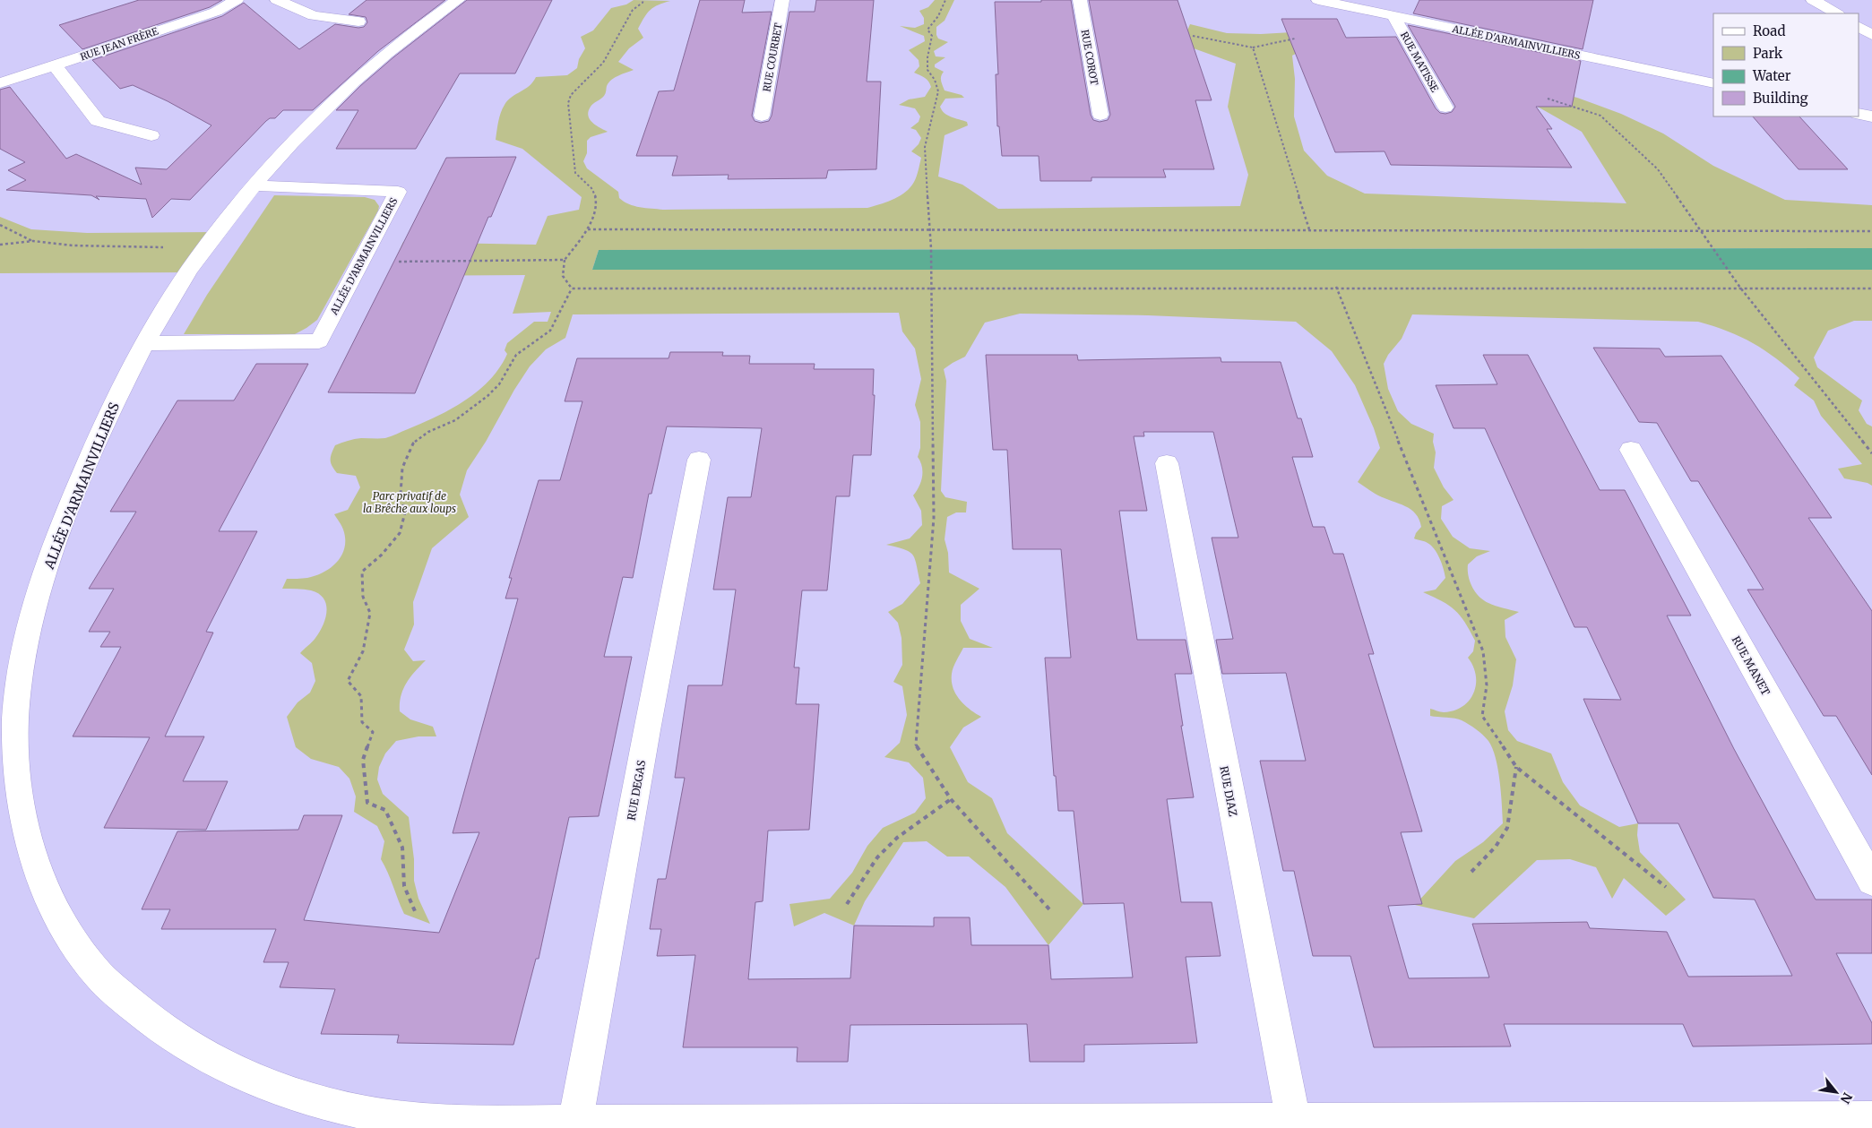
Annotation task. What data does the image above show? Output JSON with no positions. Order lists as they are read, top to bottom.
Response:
{
  "streets": {
    "street": [
      "ALLÉE D'ARMAINVILLIERS",
      "RUE JEAN FRÈRE",
      "RUE COURBET",
      "RUE COROT",
      "RUE MATISSE",
      "RUE MANET",
      "RUE DEGAS",
      "RUE DIAZ"
    ]
  },
  "crossings": [
    ["ALLÉE D'ARMAINVILLIERS", "RUE MATISSE"],
    ["ALLÉE D'ARMAINVILLIERS", "RUE DEGAS"],
    ["ALLÉE D'ARMAINVILLIERS", "RUE DIAZ"]
  ],
  "parks": ["Parc privatif de la Brêche aux loups"],
  "legend": [
    "Road",
    "Park",
    "Water",
    "Building"
  ],
  "north": "bottom right"
}
